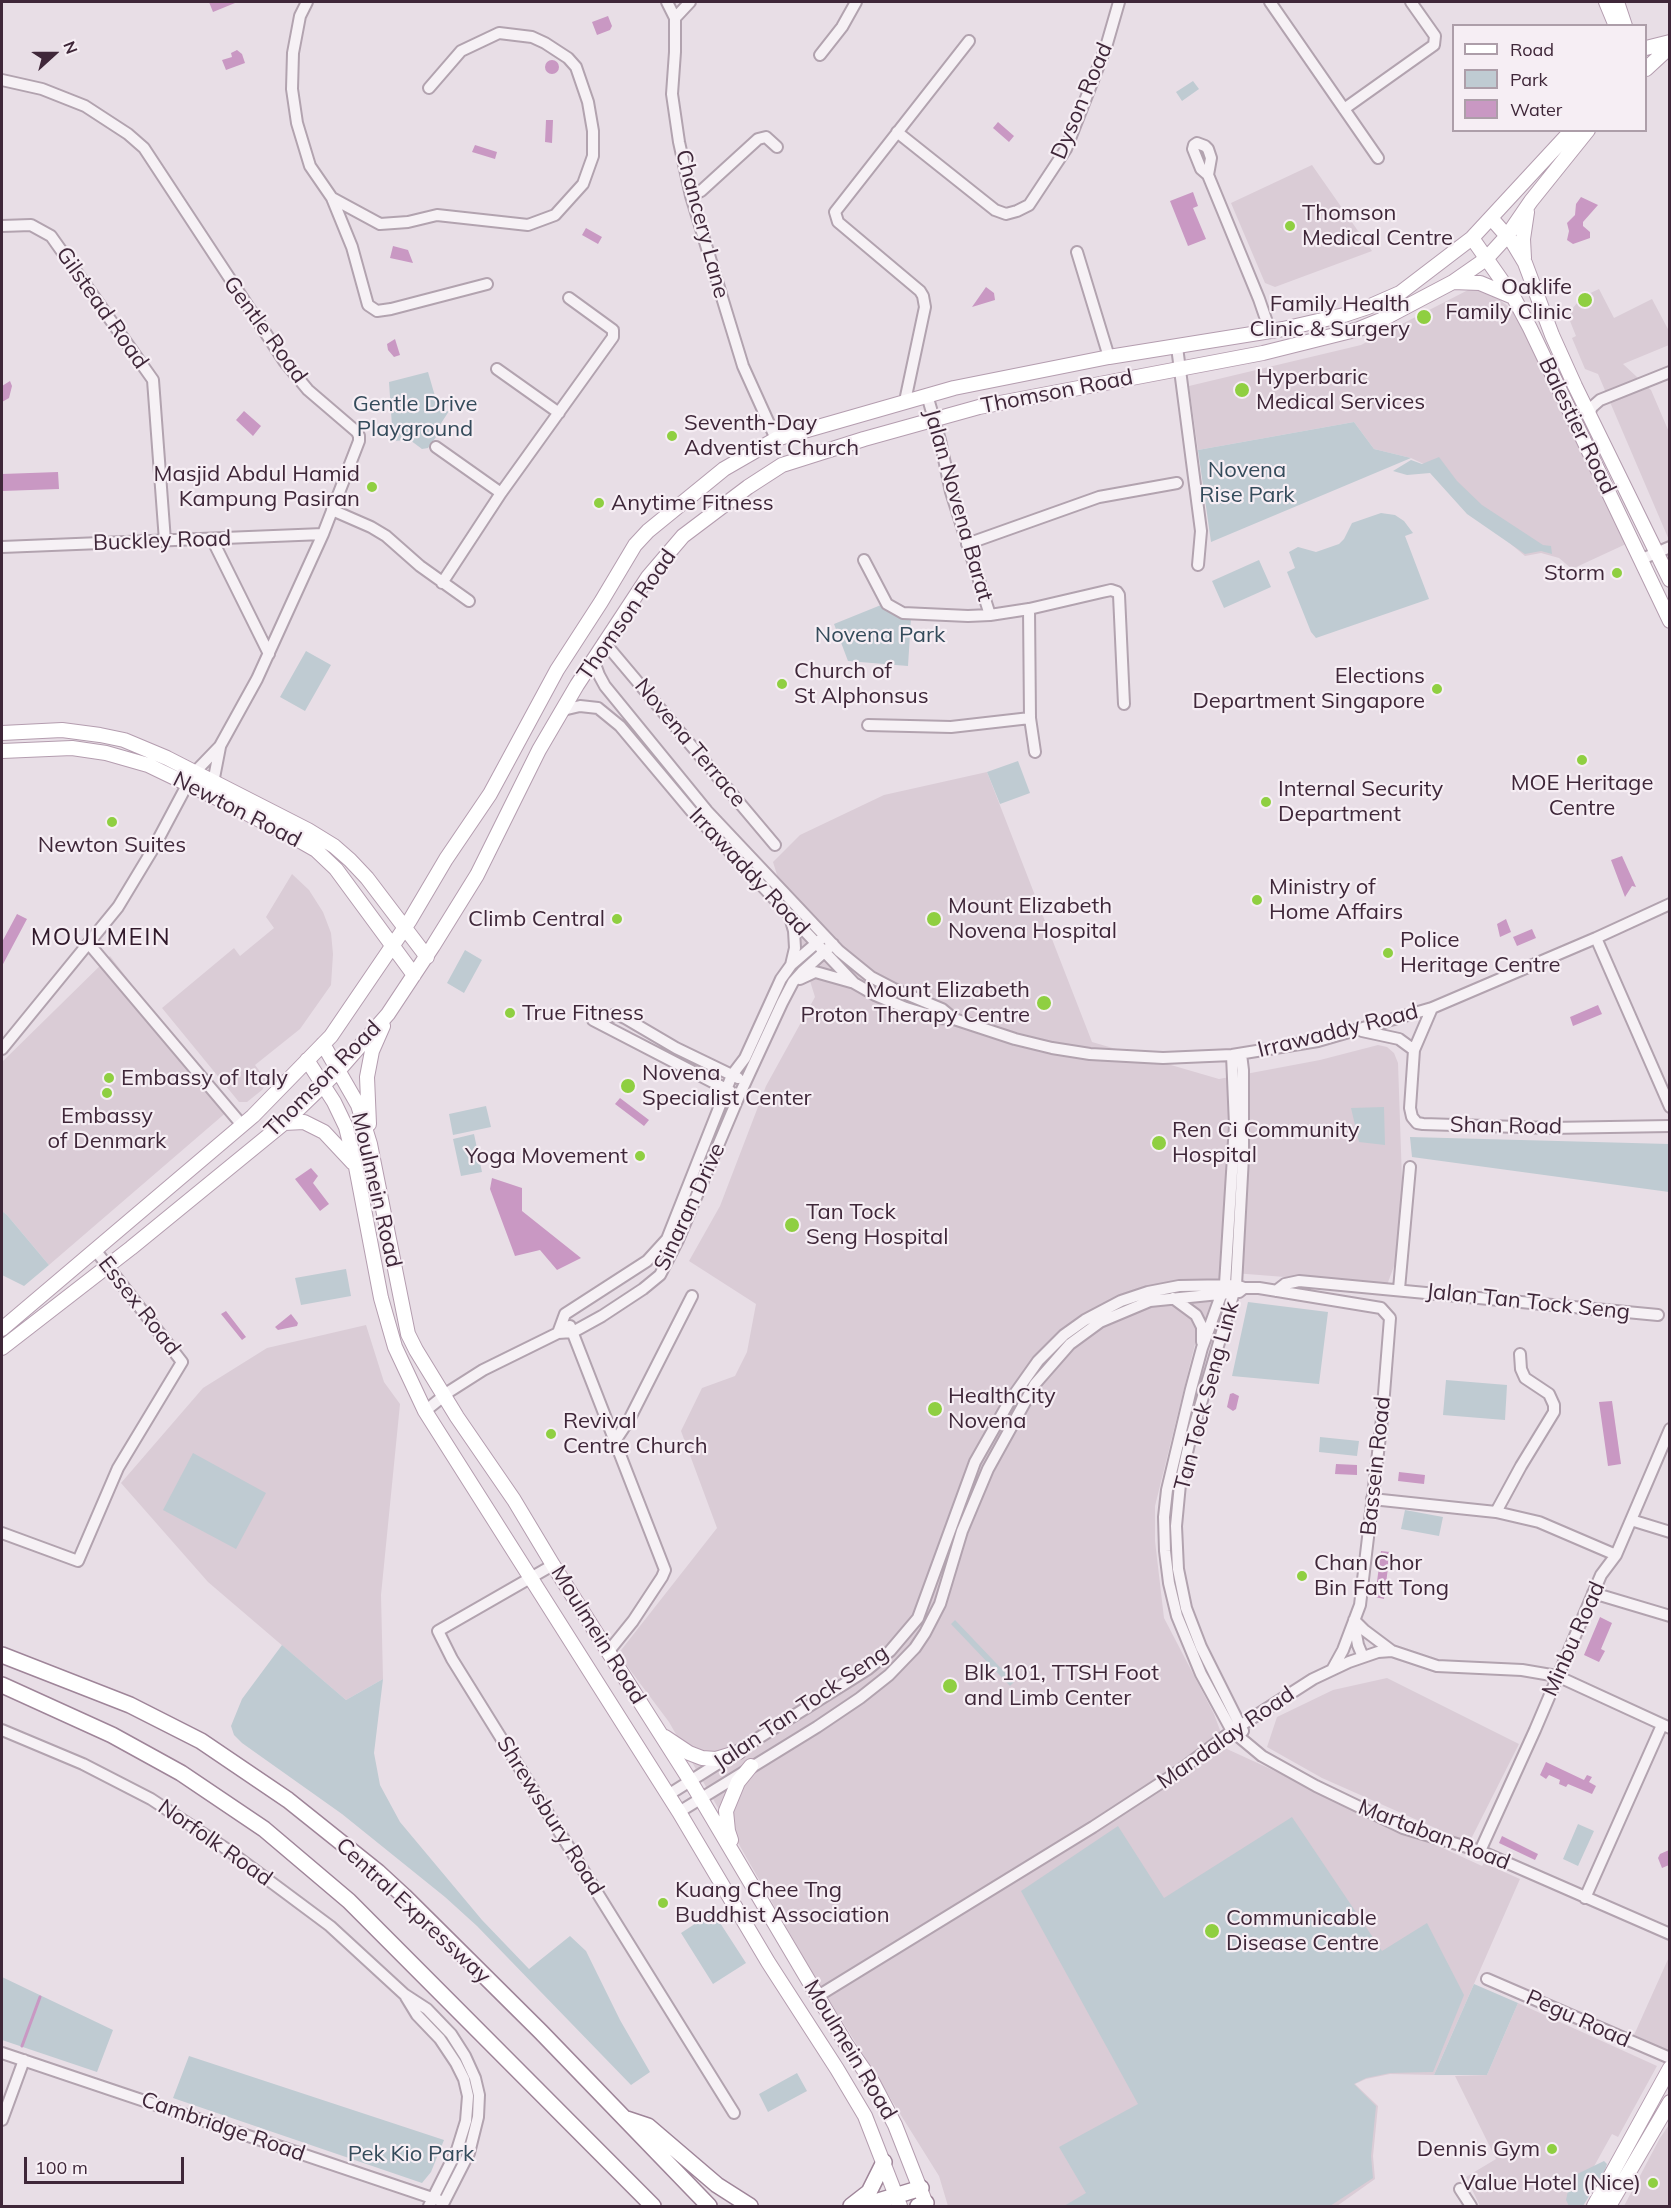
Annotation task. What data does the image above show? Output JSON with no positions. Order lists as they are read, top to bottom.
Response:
{
  "streets": {
    "highway": ["Central Expressway"],
    "main road": [
      "Thomson Road",
      "Balestier Road",
      "Newton Road",
      "Moulmein Road"
    ],
    "street": [
      "Dyson Road",
      "Chancery Lane",
      "Gilstead Road",
      "Gentle Road",
      "Jalan Novena Barat",
      "Buckley Road",
      "Novena Terrace",
      "Irrawaddy Road",
      "Shan Road",
      "Sinaran Drive",
      "Jalan Tan Tock Seng",
      "Essex Road",
      "Tan Tock Seng Link",
      "Bassein Road",
      "Minbu Road",
      "Mandalay Road",
      "Shrewsbury Road",
      "Martaban Road",
      "Norfolk Road",
      "Pegu Road",
      "Cambridge Road"
    ]
  },
  "crossings": [
    ["Chancery Lane", "Thomson Road"],
    ["Gilstead Road", "Buckley Road"],
    ["Gentle Road", "Buckley Road"],
    ["Thomson Road", "Balestier Road"],
    ["Thomson Road", "Jalan Novena Barat"],
    ["Thomson Road", "Novena Terrace"],
    ["Thomson Road", "Newton Road"],
    ["Thomson Road", "Irrawaddy Road"],
    ["Thomson Road", "Moulmein Road"],
    ["Thomson Road", "Essex Road"],
    ["Irrawaddy Road", "Shan Road"],
    ["Irrawaddy Road", "Sinaran Drive"],
    ["Irrawaddy Road", "Tan Tock Seng Link"],
    ["Moulmein Road", "Sinaran Drive"],
    ["Moulmein Road", "Jalan Tan Tock Seng"],
    ["Moulmein Road", "Mandalay Road"],
    ["Moulmein Road", "Shrewsbury Road"],
    ["Jalan Tan Tock Seng", "Tan Tock Seng Link"],
    ["Jalan Tan Tock Seng", "Bassein Road"],
    ["Tan Tock Seng Link", "Mandalay Road"],
    ["Tan Tock Seng Link", "Martaban Road"],
    ["Bassein Road", "Mandalay Road"],
    ["Minbu Road", "Martaban Road"],
    ["Mandalay Road", "Martaban Road"]
  ],
  "districts": ["MOULMEIN"],
  "parks": [
    "Gentle Drive Playground",
    "Novena Rise Park",
    "Novena Park",
    "Pek Kio Park"
  ],
  "places": [
    "Thomson Medical Centre",
    "Oaklife Family Clinic",
    "Family Health Clinic & Surgery",
    "Hyperbaric Medical Services",
    "Seventh-Day Adventist Church",
    "Masjid Abdul Hamid Kampung Pasiran",
    "Anytime Fitness",
    "Storm",
    "Church of St Alphonsus",
    "Elections Department Singapore",
    "MOE Heritage Centre",
    "Internal Security Department",
    "Newton Suites",
    "Ministry of Home Affairs",
    "Climb Central",
    "Mount Elizabeth Novena Hospital",
    "Police Heritage Centre",
    "Mount Elizabeth Proton Therapy Centre",
    "True Fitness",
    "Embassy of Italy",
    "Novena Specialist Center",
    "Embassy of Denmark",
    "Ren Ci Community Hospital",
    "Yoga Movement",
    "Tan Tock Seng Hospital",
    "HealthCity Novena",
    "Revival Centre Church",
    "Chan Chor Bin Fatt Tong",
    "Blk 101, TTSH Foot and Limb Center",
    "Kuang Chee Tng Buddhist Association",
    "Communicable Disease Centre",
    "Dennis Gym",
    "Value Hotel (Nice)"
  ],
  "legend": ["Road", "Park", "Water"],
  "scale_bar": "100 m",
  "north": "right"
}
